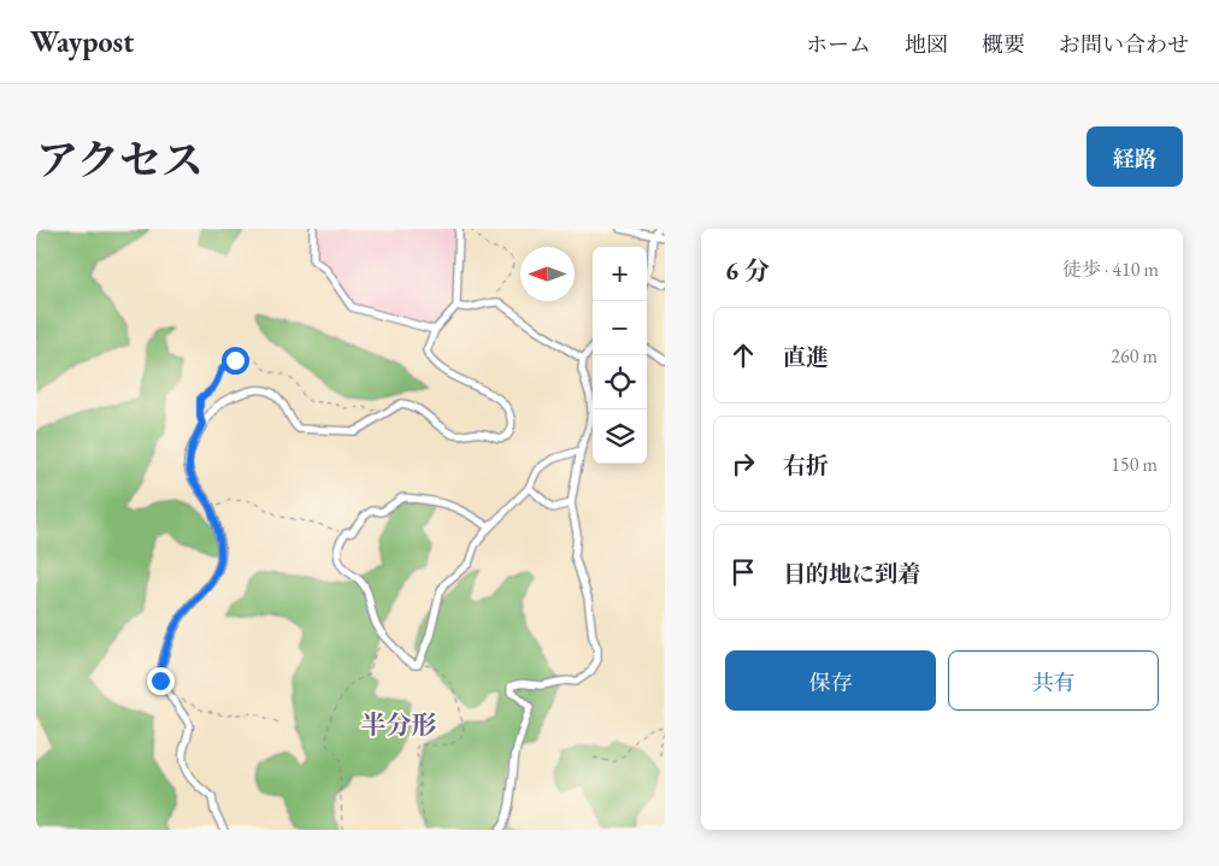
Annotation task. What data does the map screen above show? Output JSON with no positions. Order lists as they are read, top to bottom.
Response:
{
  "districts": ["半分形"],
  "north": "left",
  "page": {
    "header": "Waypost",
    "nav": [
      "ホーム",
      "地図",
      "概要",
      "お問い合わせ"
    ],
    "title": "アクセス",
    "buttons": [
      "経路",
      ["保存", "共有"]
    ],
    "heading": ["6 分", "徒歩 · 410 m"],
    "map_buttons": ["+", "−"],
    "list": [
      ["直進", "260 m"],
      ["右折", "150 m"],
      "目的地に到着"
    ]
  }
}
